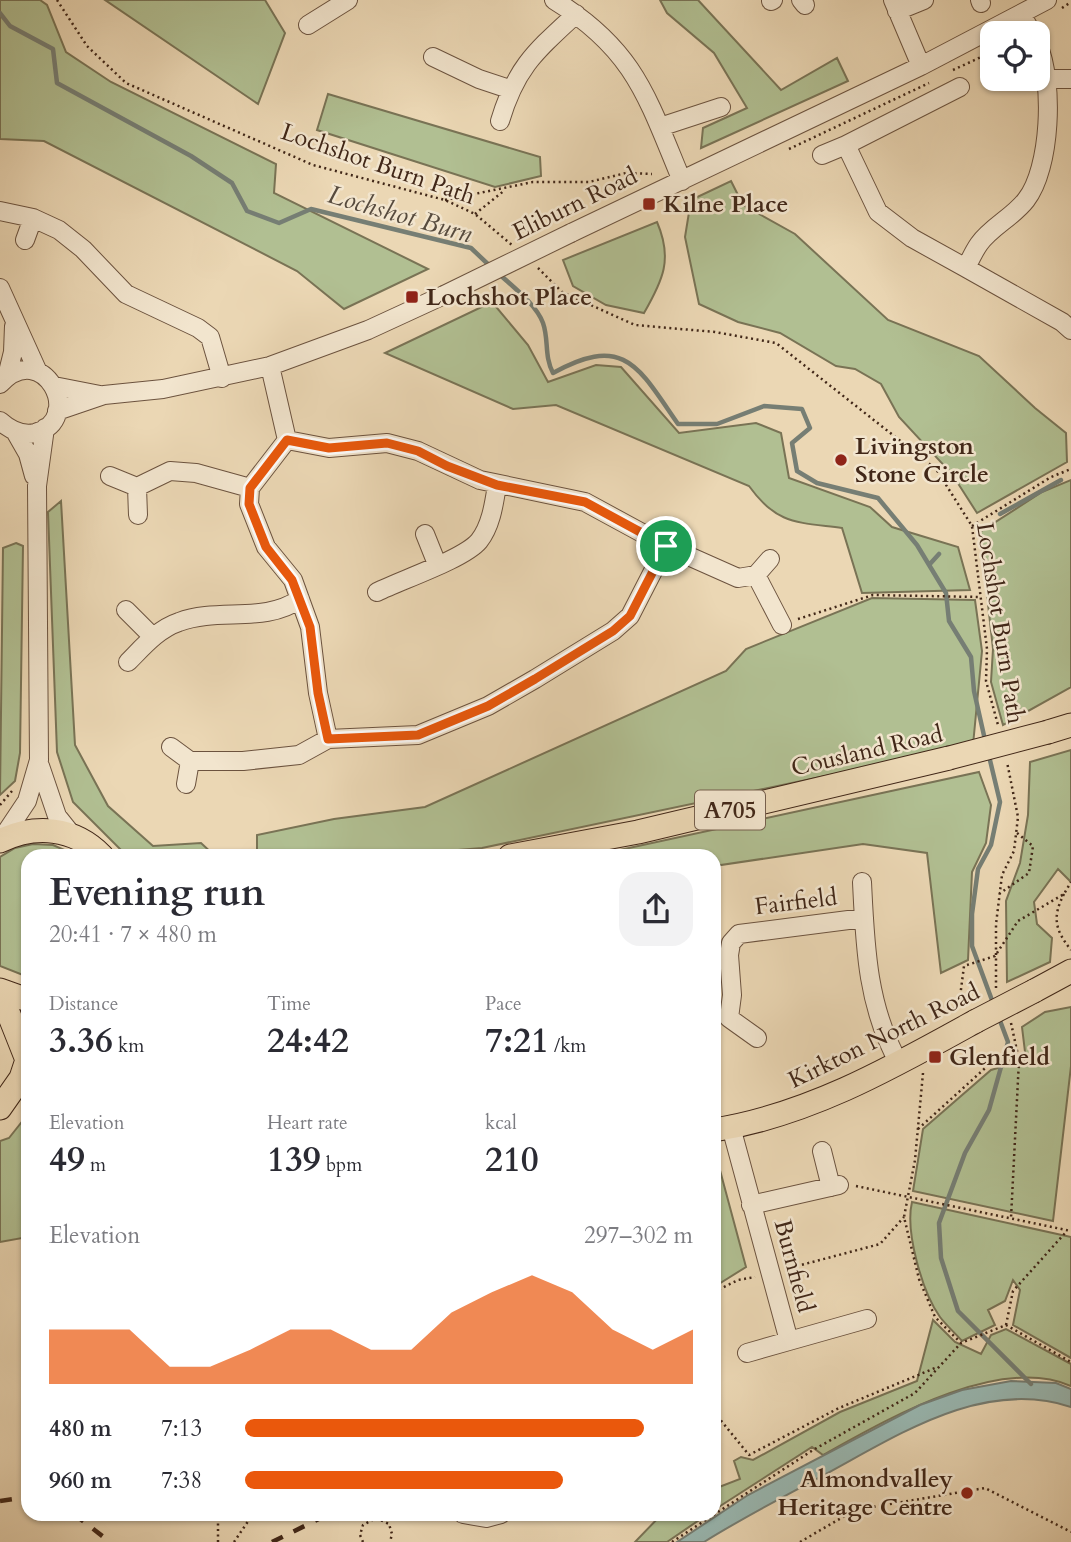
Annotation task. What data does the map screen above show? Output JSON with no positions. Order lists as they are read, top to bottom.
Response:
{
  "streets": {
    "main road": ["Cousland Road", "A705", "Kirkton North Road"],
    "street": ["Eliburn Road", "Fairfield", "Burnfield"],
    "path": ["Lochshot Burn Path"]
  },
  "crossings": [
    ["Kirkton North Road", "Burnfield"]
  ],
  "water": ["Lochshot Burn"],
  "places": {
    "transit": ["Kilne Place", "Lochshot Place", "Glenfield"],
    "other": ["Livingston Stone Circle", "Almondvalley Heritage Centre"]
  },
  "page": {
    "heading": ["Evening run", "20:41 · 7 × 480 m"],
    "stats": [
      ["Distance", "3.36 km"],
      ["Time", "24:42"],
      ["Pace", "7:21 /km"],
      ["Elevation", "49 m"],
      ["Heart rate", "139 bpm"],
      ["kcal", "210"]
    ],
    "chart": ["Elevation", "297–302 m"],
    "list": [
      {
        "name": "480 m",
        "note": "7:13"
      },
      {
        "name": "960 m",
        "note": "7:38"
      }
    ]
  }
}
